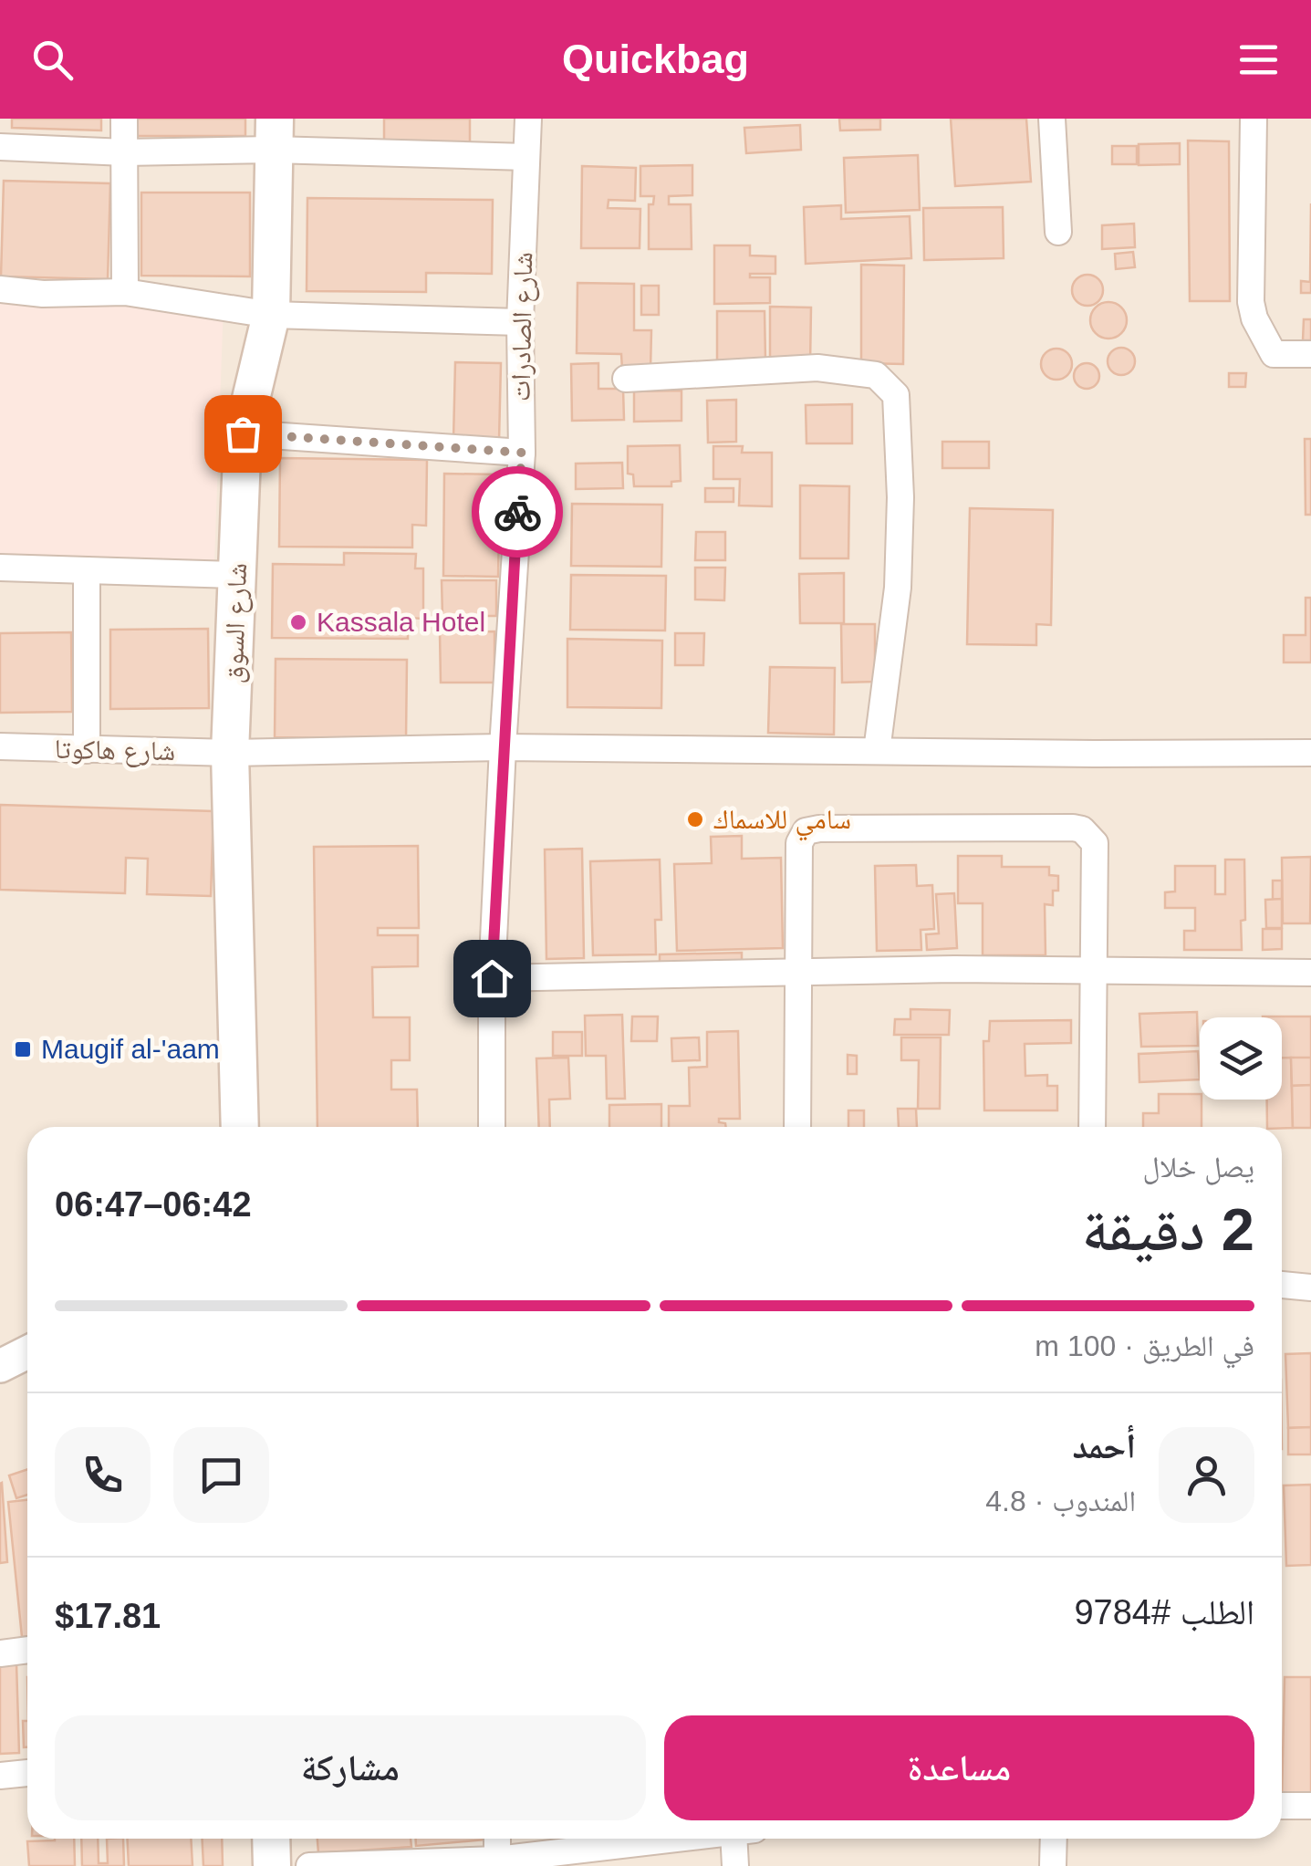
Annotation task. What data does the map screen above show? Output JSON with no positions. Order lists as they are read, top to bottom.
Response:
{
  "streets": {
    "main road": ["شارع السوق"],
    "street": ["شارع الصادرات", "شارع هاكوتا"]
  },
  "crossings": [
    ["شارع الصادرات", "شارع هاكوتا"],
    ["شارع السوق", "شارع هاكوتا"]
  ],
  "places": {
    "other": ["Kassala Hotel", "سامي للاسماك"],
    "transit": ["Maugif al-'aam"]
  },
  "page": {
    "header": "Quickbag",
    "heading": ["2 دقيقة", "يصل خلال", "06:42–06:47"],
    "panel": [
      "أحمد",
      "المندوب · 4.8",
      "الطلب #9784",
      "$17.81"
    ],
    "bar": "في الطريق · 100 m",
    "buttons": ["مساعدة", "مشاركة"]
  }
}
